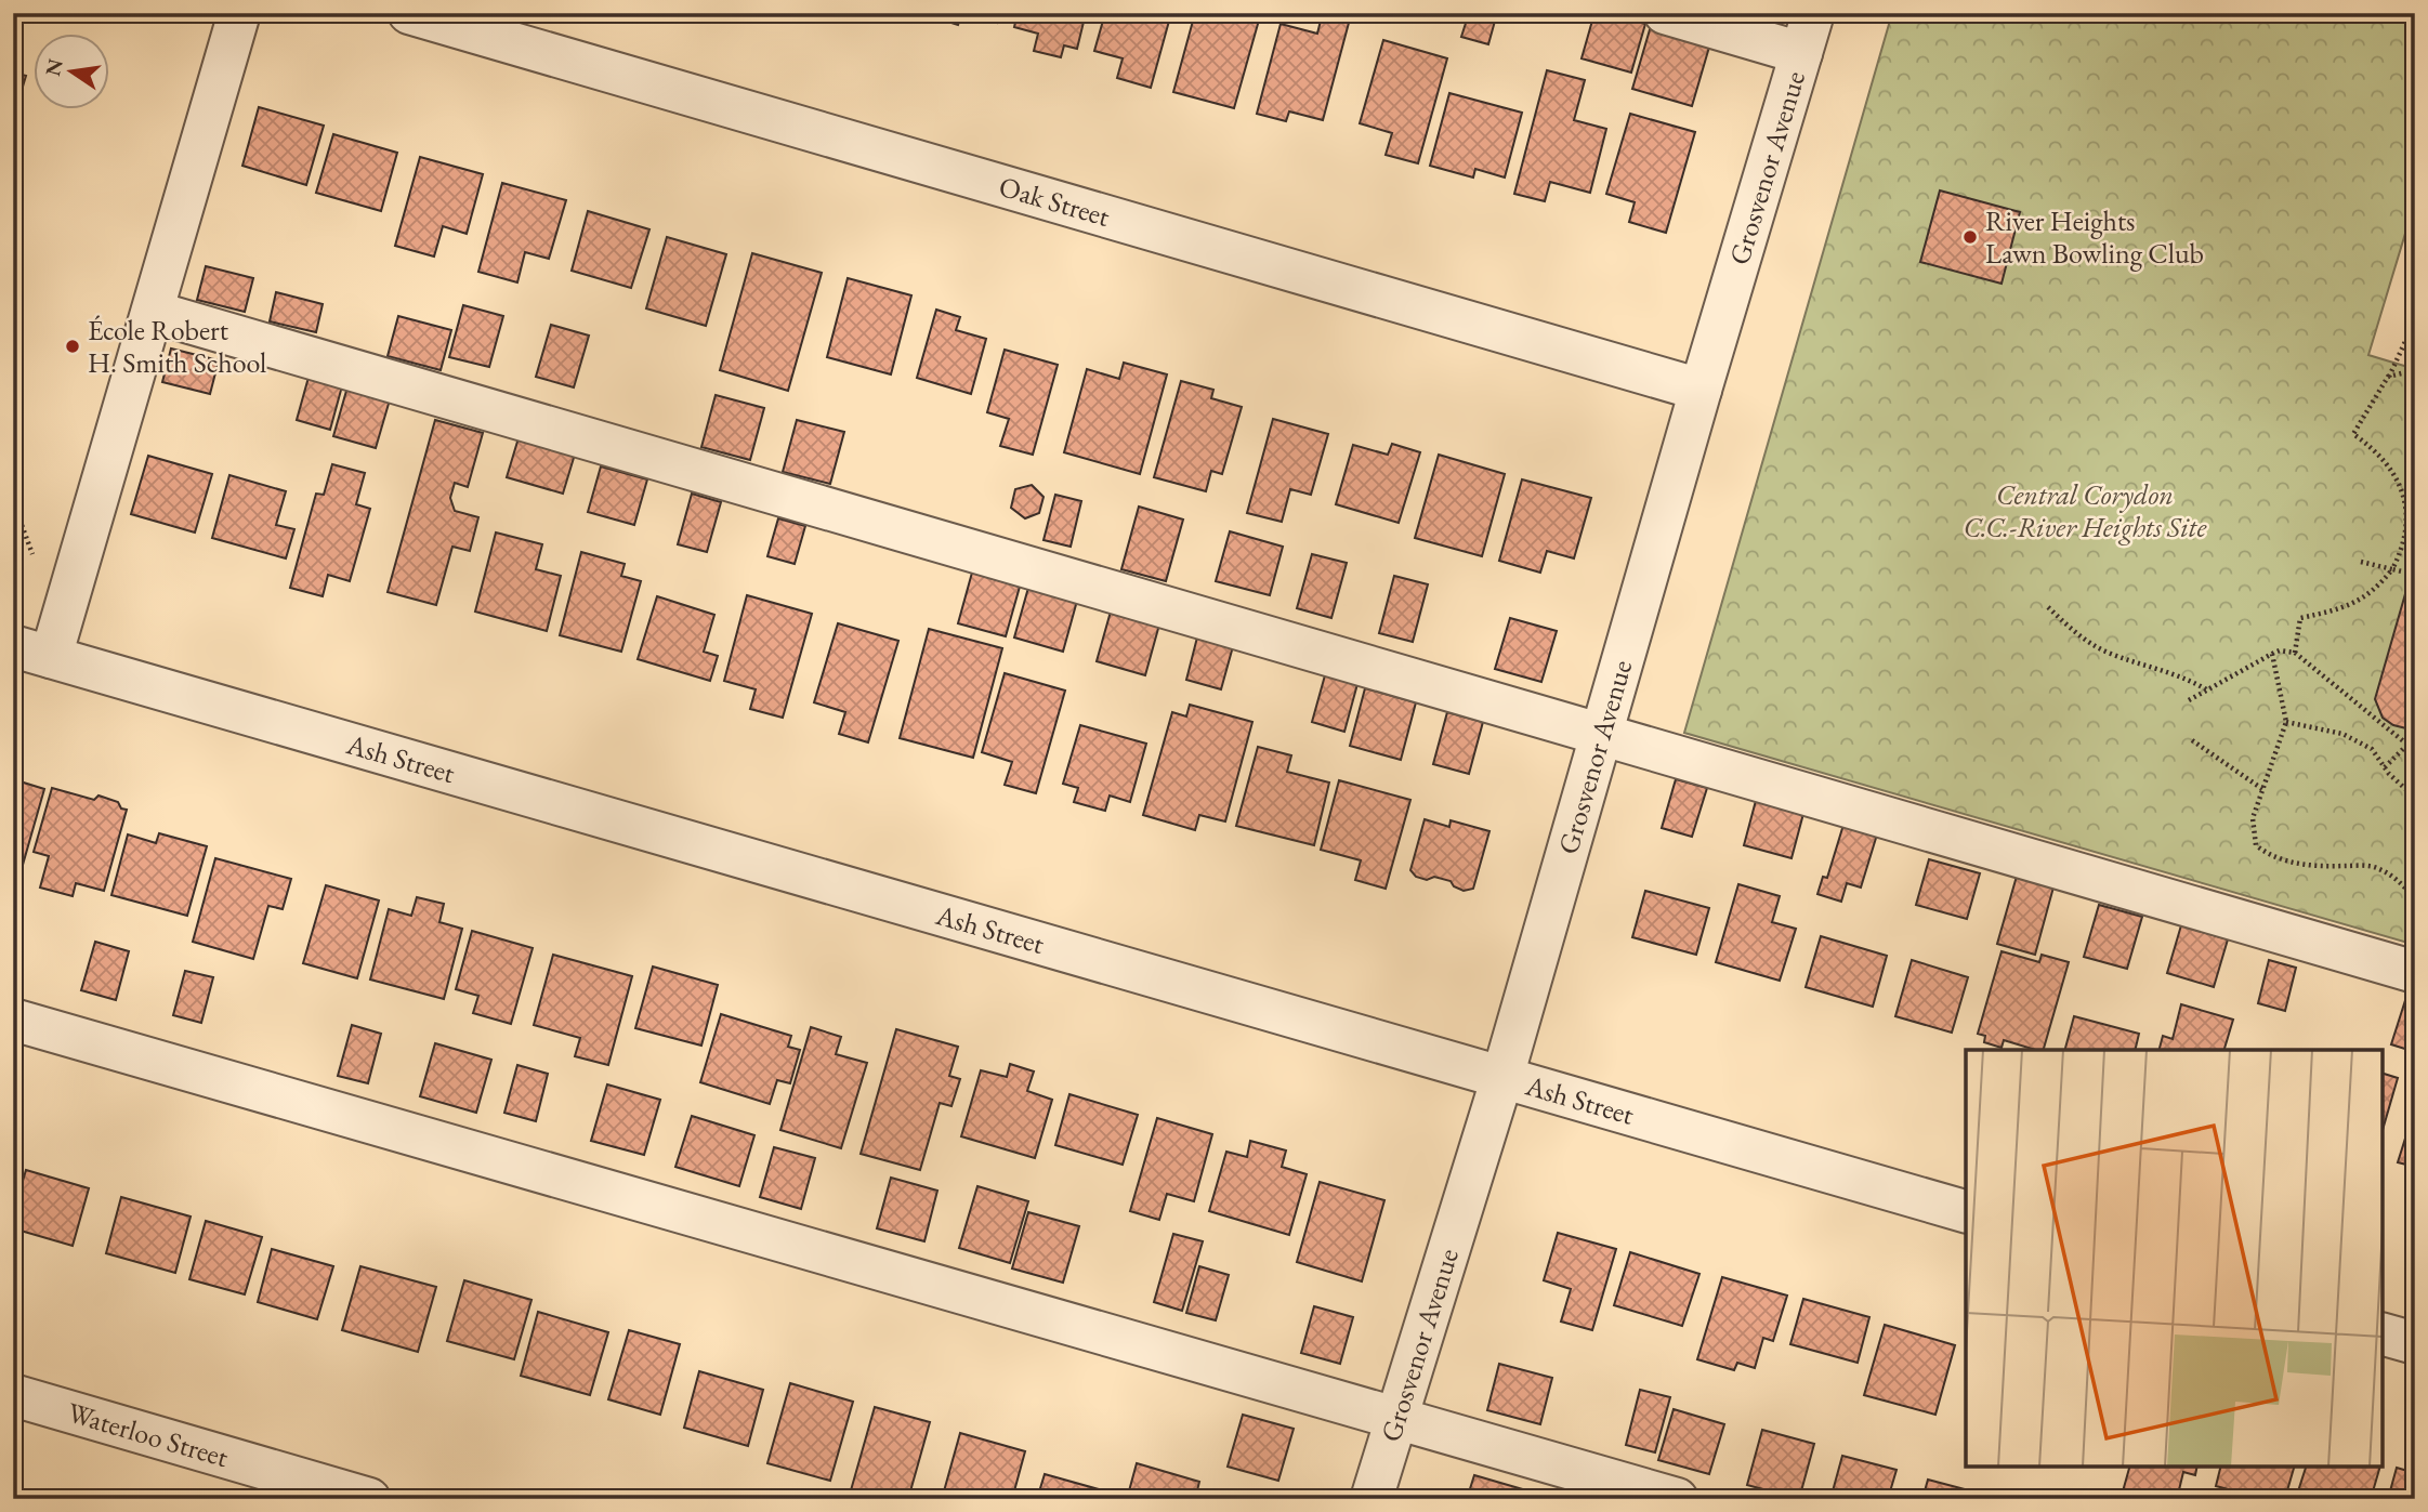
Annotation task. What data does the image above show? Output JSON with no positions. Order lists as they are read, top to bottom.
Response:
{
  "streets": {
    "street": [
      "Grosvenor Avenue",
      "Oak Street",
      "Ash Street",
      "Waterloo Street"
    ]
  },
  "crossings": [
    ["Grosvenor Avenue", "Oak Street"],
    ["Grosvenor Avenue", "Ash Street"]
  ],
  "parks": ["Central Corydon C.C.-River Heights Site"],
  "places": ["River Heights Lawn Bowling Club", "École Robert H. Smith School"],
  "north": "left"
}
